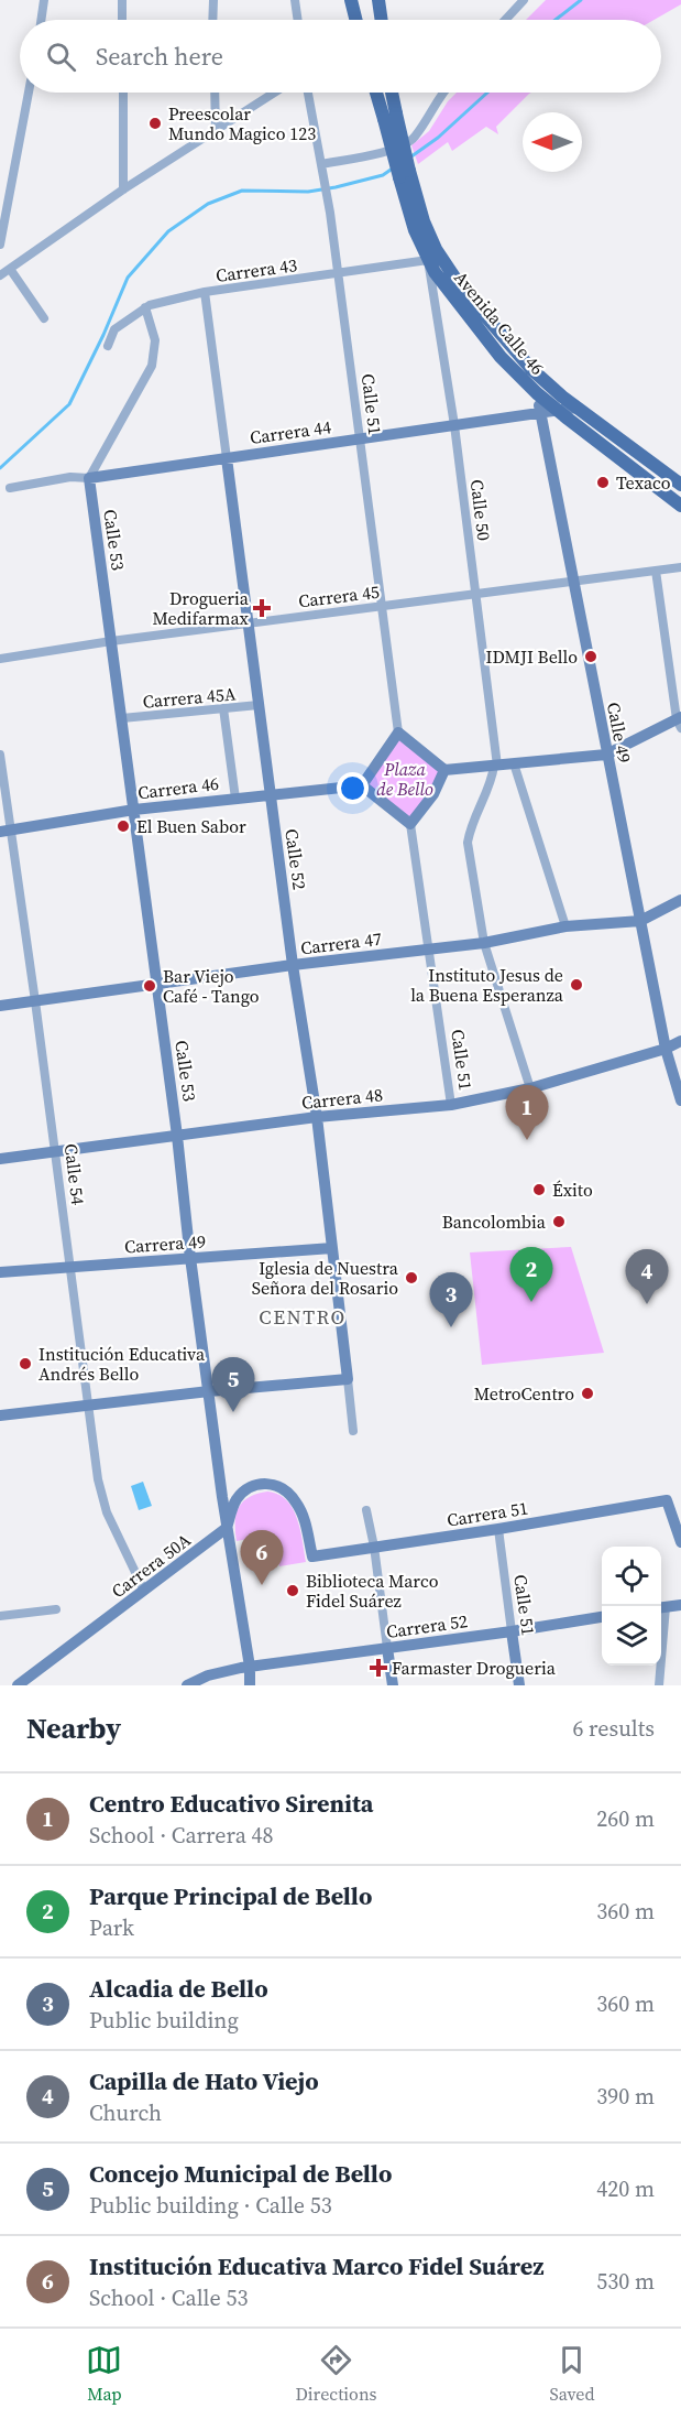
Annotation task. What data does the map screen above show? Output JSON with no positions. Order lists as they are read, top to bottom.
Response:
{
  "streets": {
    "main road": ["Avenida Calle 46"],
    "street": [
      "Carrera 43",
      "Calle 51",
      "Carrera 44",
      "Calle 50",
      "Calle 53",
      "Carrera 45",
      "Carrera 45A",
      "Calle 49",
      "Carrera 46",
      "Calle 52",
      "Carrera 47",
      "Carrera 48",
      "Calle 54",
      "Carrera 49",
      "Carrera 51",
      "Carrera 50A",
      "Carrera 52"
    ]
  },
  "crossings": [
    ["Carrera 43", "Avenida Calle 46"],
    ["Carrera 43", "Calle 51"],
    ["Carrera 43", "Calle 50"],
    ["Carrera 43", "Calle 52"],
    ["Avenida Calle 46", "Carrera 44"],
    ["Avenida Calle 46", "Calle 50"],
    ["Avenida Calle 46", "Calle 49"],
    ["Calle 51", "Carrera 44"],
    ["Calle 51", "Carrera 45"],
    ["Calle 51", "Carrera 47"],
    ["Calle 51", "Carrera 48"],
    ["Calle 51", "Carrera 51"],
    ["Calle 51", "Carrera 52"],
    ["Carrera 44", "Calle 50"],
    ["Carrera 44", "Calle 53"],
    ["Carrera 44", "Calle 49"],
    ["Carrera 44", "Calle 52"],
    ["Calle 50", "Carrera 45"],
    ["Calle 50", "Carrera 47"],
    ["Calle 50", "Carrera 48"],
    ["Calle 53", "Carrera 45"],
    ["Calle 53", "Carrera 45A"],
    ["Calle 53", "Carrera 46"],
    ["Calle 53", "Carrera 47"],
    ["Calle 53", "Carrera 48"],
    ["Calle 53", "Carrera 49"],
    ["Calle 53", "Carrera 51"],
    ["Calle 53", "Carrera 50A"],
    ["Calle 53", "Carrera 52"],
    ["Carrera 45", "Calle 49"],
    ["Carrera 45", "Calle 52"],
    ["Carrera 45A", "Calle 52"],
    ["Calle 49", "Carrera 47"],
    ["Calle 49", "Carrera 48"],
    ["Carrera 46", "Calle 52"],
    ["Carrera 46", "Calle 54"],
    ["Calle 52", "Carrera 47"],
    ["Calle 52", "Carrera 48"],
    ["Calle 52", "Carrera 49"],
    ["Carrera 47", "Calle 54"],
    ["Carrera 48", "Calle 54"],
    ["Calle 54", "Carrera 49"],
    ["Calle 54", "Carrera 50A"],
    ["Carrera 51", "Carrera 50A"]
  ],
  "districts": ["CENTRO"],
  "parks": ["Plaza de Bello"],
  "places": {
    "other": [
      "Preescolar Mundo Magico 123",
      "Texaco",
      "IDMJI Bello",
      "El Buen Sabor",
      "Instituto Jesus de la Buena Esperanza",
      "Bar Viejo Café - Tango",
      "Éxito",
      "Bancolombia",
      "Iglesia de Nuestra Señora del Rosario",
      "Institución Educativa Andrés Bello",
      "MetroCentro",
      "Biblioteca Marco Fidel Suárez"
    ],
    "health": ["Drogueria Medifarmax", "Farmaster Drogueria"]
  },
  "north": "left",
  "page": {
    "search": "Search here",
    "pins": [
      "1",
      "2",
      "4",
      "3",
      "5",
      "6"
    ],
    "heading": ["Nearby", "6 results"],
    "list": [
      {
        "mark": "1",
        "name": "Centro Educativo Sirenita",
        "note": "School · Carrera 48",
        "value": "260 m"
      },
      {
        "mark": "2",
        "name": "Parque Principal de Bello",
        "note": "Park",
        "value": "360 m"
      },
      {
        "mark": "3",
        "name": "Alcadia de Bello",
        "note": "Public building",
        "value": "360 m"
      },
      {
        "mark": "4",
        "name": "Capilla de Hato Viejo",
        "note": "Church",
        "value": "390 m"
      },
      {
        "mark": "5",
        "name": "Concejo Municipal de Bello",
        "note": "Public building · Calle 53",
        "value": "420 m"
      },
      {
        "mark": "6",
        "name": "Institución Educativa Marco Fidel Suárez",
        "note": "School · Calle 53",
        "value": "530 m"
      }
    ],
    "nav": ["Map", "Directions", "Saved"]
  }
}
